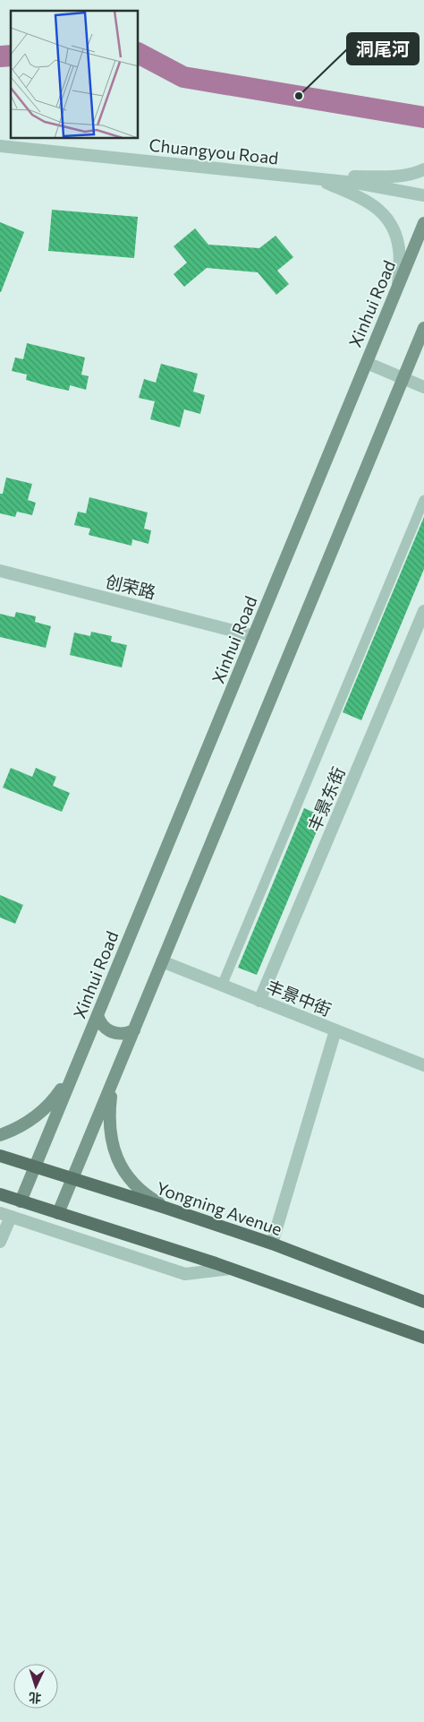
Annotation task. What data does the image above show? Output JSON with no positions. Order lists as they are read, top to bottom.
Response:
{
  "streets": {
    "main road": ["Xinhui Road", "Yongning Avenue"],
    "street": [
      "Chuangyou Road",
      "创荣路",
      "丰景东街",
      "丰景中街"
    ]
  },
  "crossings": [
    ["Xinhui Road", "创荣路"],
    ["丰景东街", "丰景中街"]
  ],
  "places": ["洞尾河"],
  "north": "bottom"
}
